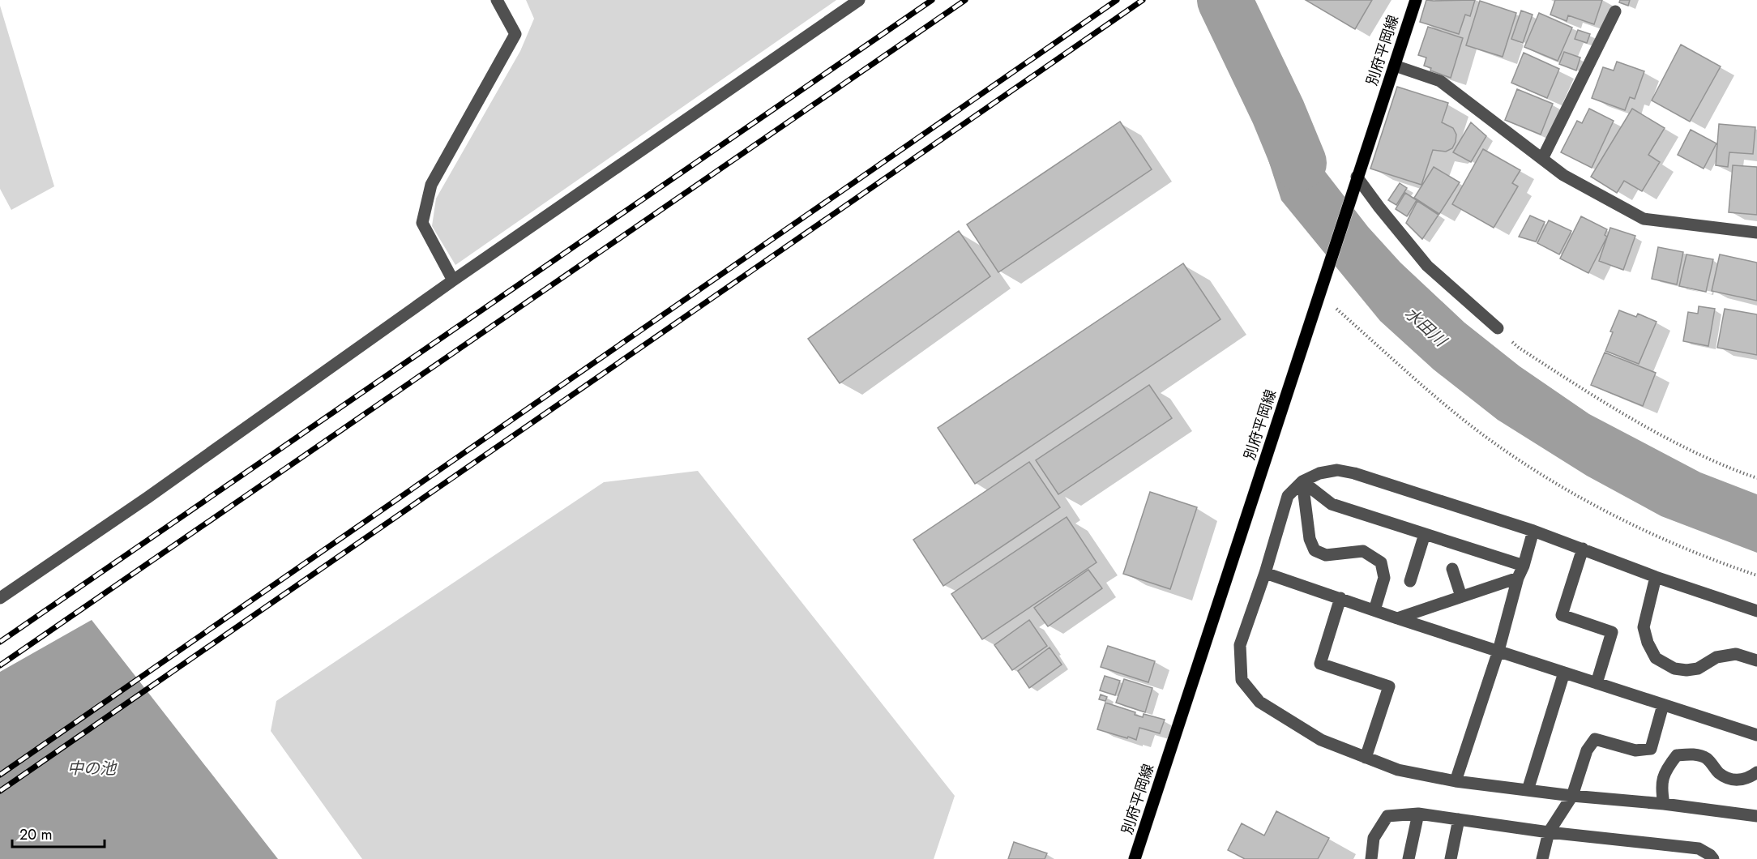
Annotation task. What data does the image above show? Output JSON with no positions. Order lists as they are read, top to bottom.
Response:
{
  "streets": {
    "main road": ["別府平岡線"]
  },
  "water": ["水田川", "中の池"],
  "scale_bar": "20 m"
}
